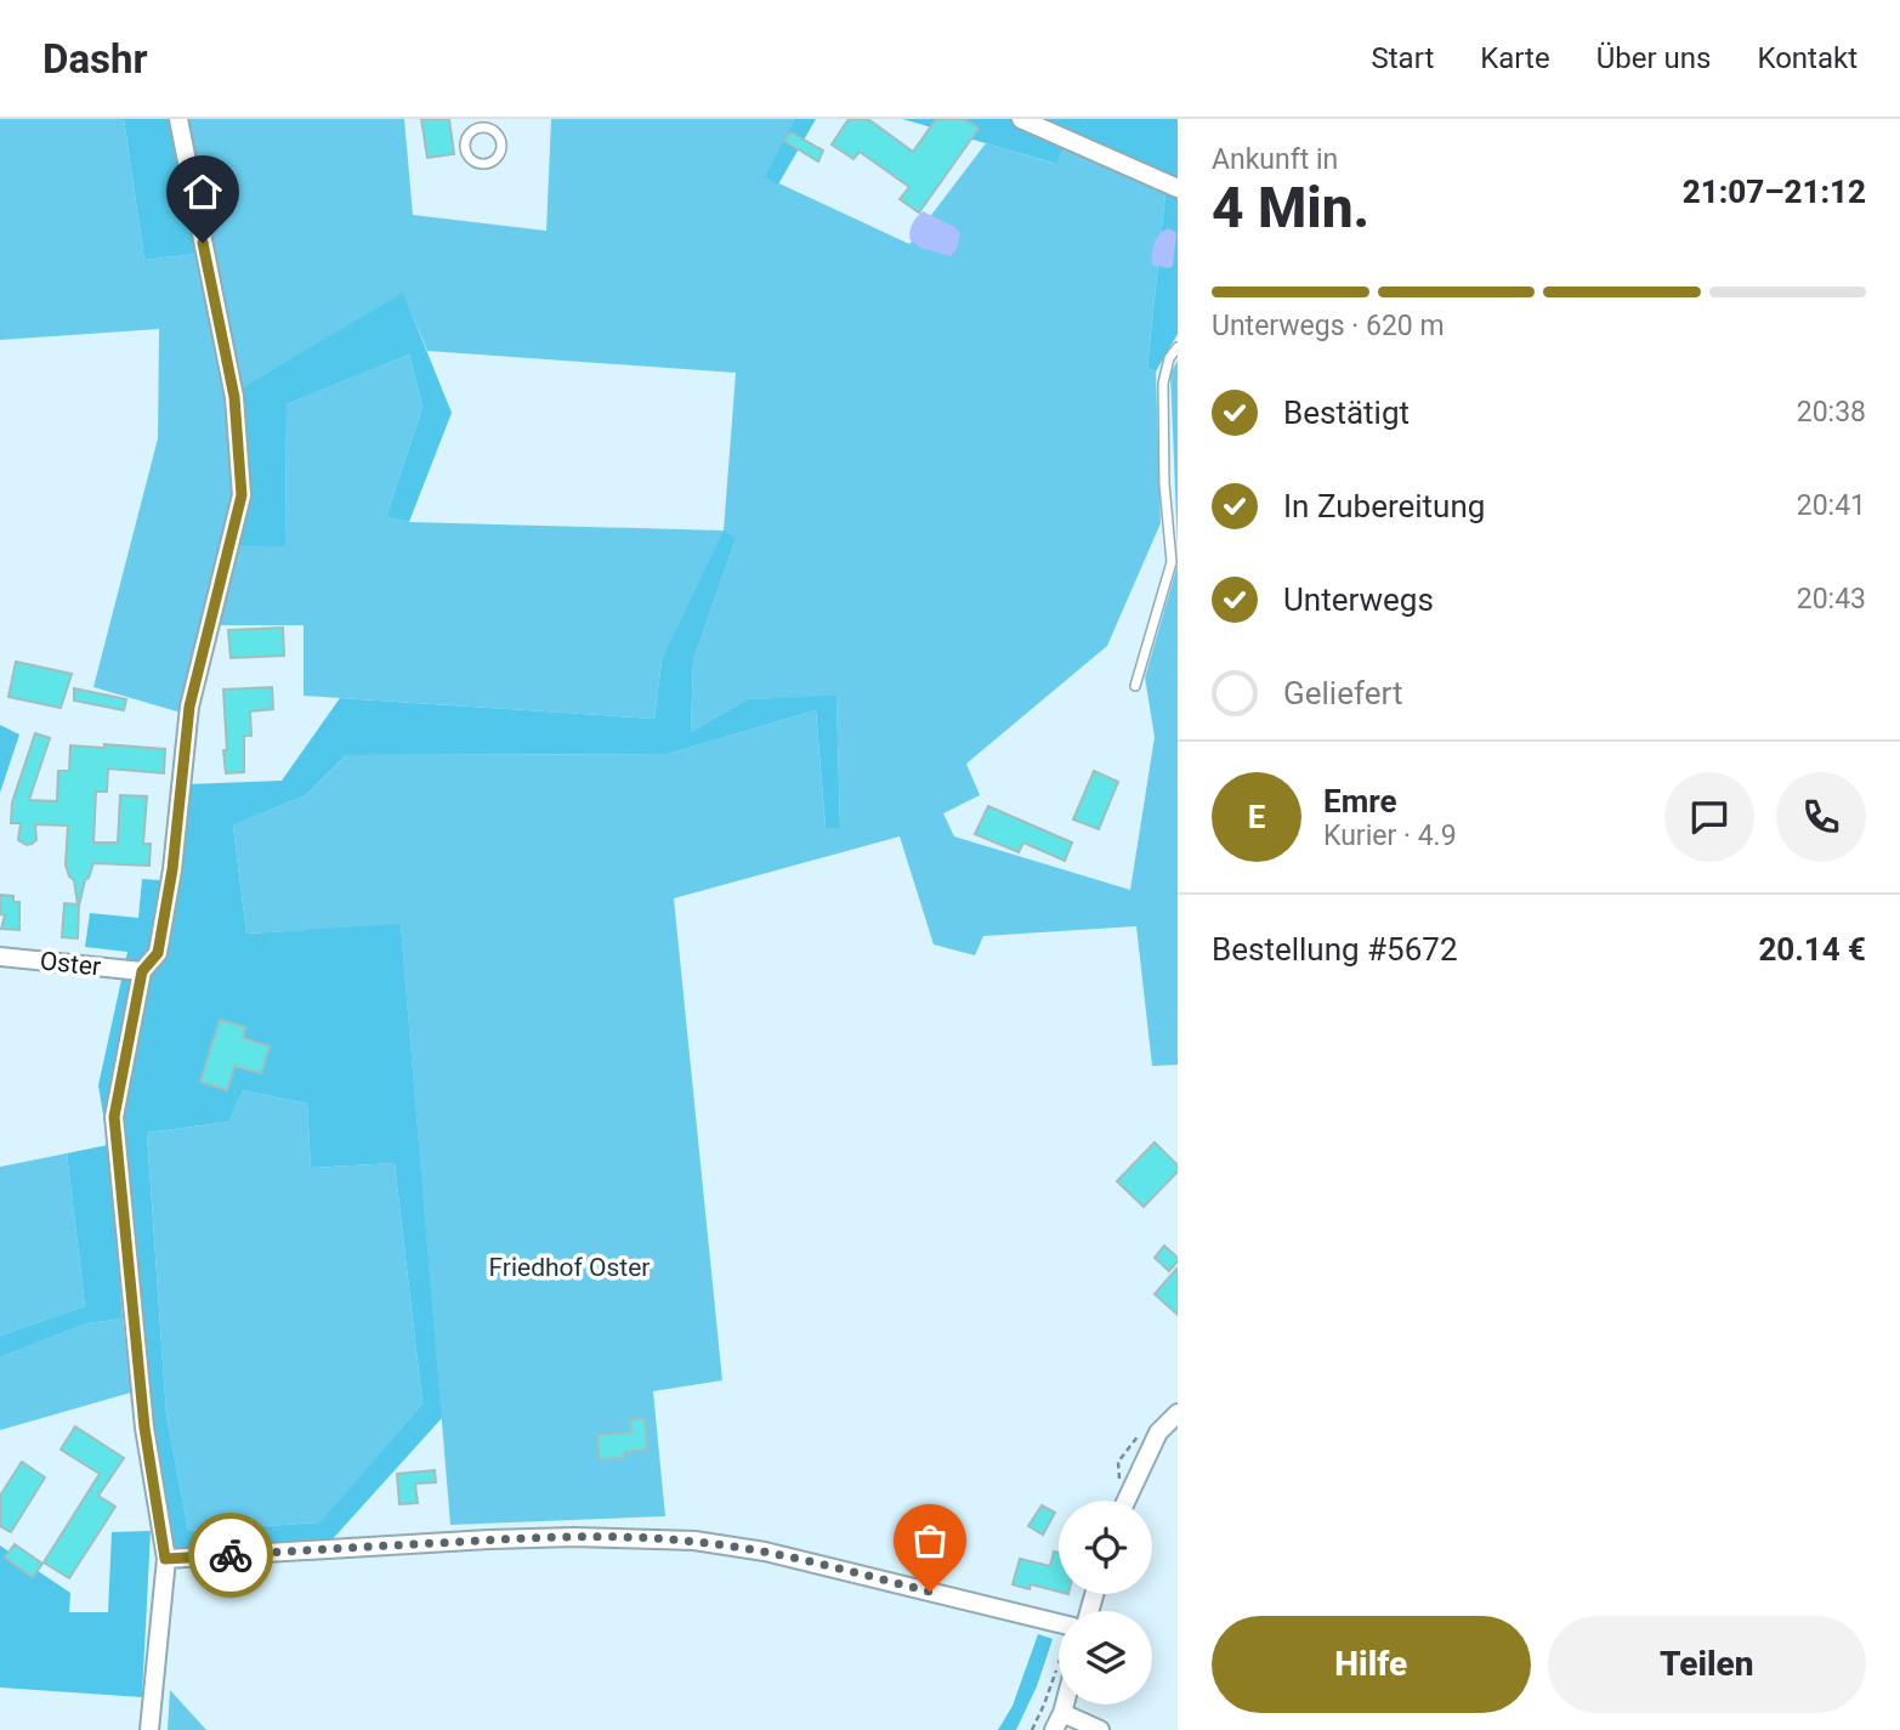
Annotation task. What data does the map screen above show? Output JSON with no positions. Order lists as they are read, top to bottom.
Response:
{
  "streets": {
    "street": ["Oster"]
  },
  "parks": ["Friedhof Oster"],
  "page": {
    "header": "Dashr",
    "nav": [
      "Start",
      "Karte",
      "Über uns",
      "Kontakt"
    ],
    "heading": ["4 Min.", "Ankunft in", "21:07–21:12"],
    "panel": [
      "Emre",
      "Kurier · 4.9",
      "Bestellung #5672",
      "20.14 €"
    ],
    "bar": "Unterwegs · 620 m",
    "list": [
      ["Bestätigt", "20:38"],
      ["In Zubereitung", "20:41"],
      ["Unterwegs", "20:43"],
      "Geliefert"
    ],
    "round": "E",
    "buttons": ["Hilfe", "Teilen"]
  }
}
